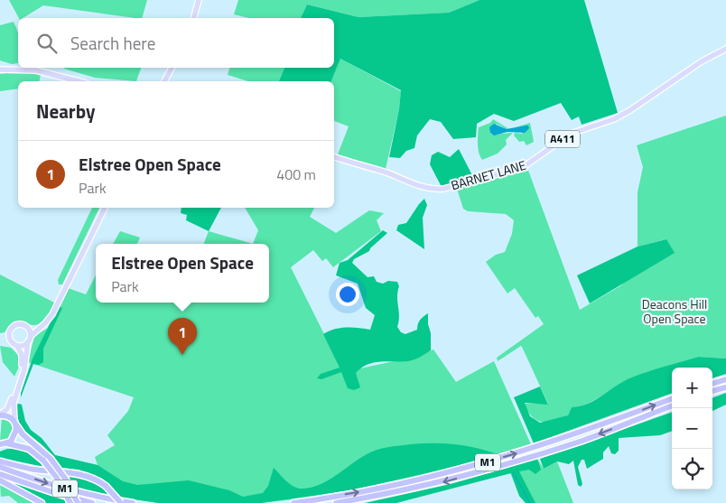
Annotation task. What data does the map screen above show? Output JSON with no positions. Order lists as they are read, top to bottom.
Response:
{
  "streets": {
    "highway": ["M1"],
    "main road": ["A411", "BARNET LANE"]
  },
  "parks": ["Deacons Hill Open Space"],
  "page": {
    "search": "Search here",
    "heading": "Nearby",
    "list": [
      {
        "mark": "1",
        "name": "Elstree Open Space",
        "note": "Park",
        "value": "400 m"
      }
    ],
    "popup": ["Elstree Open Space", "Park"],
    "pins": "1",
    "map_buttons": ["+", "−"]
  }
}
